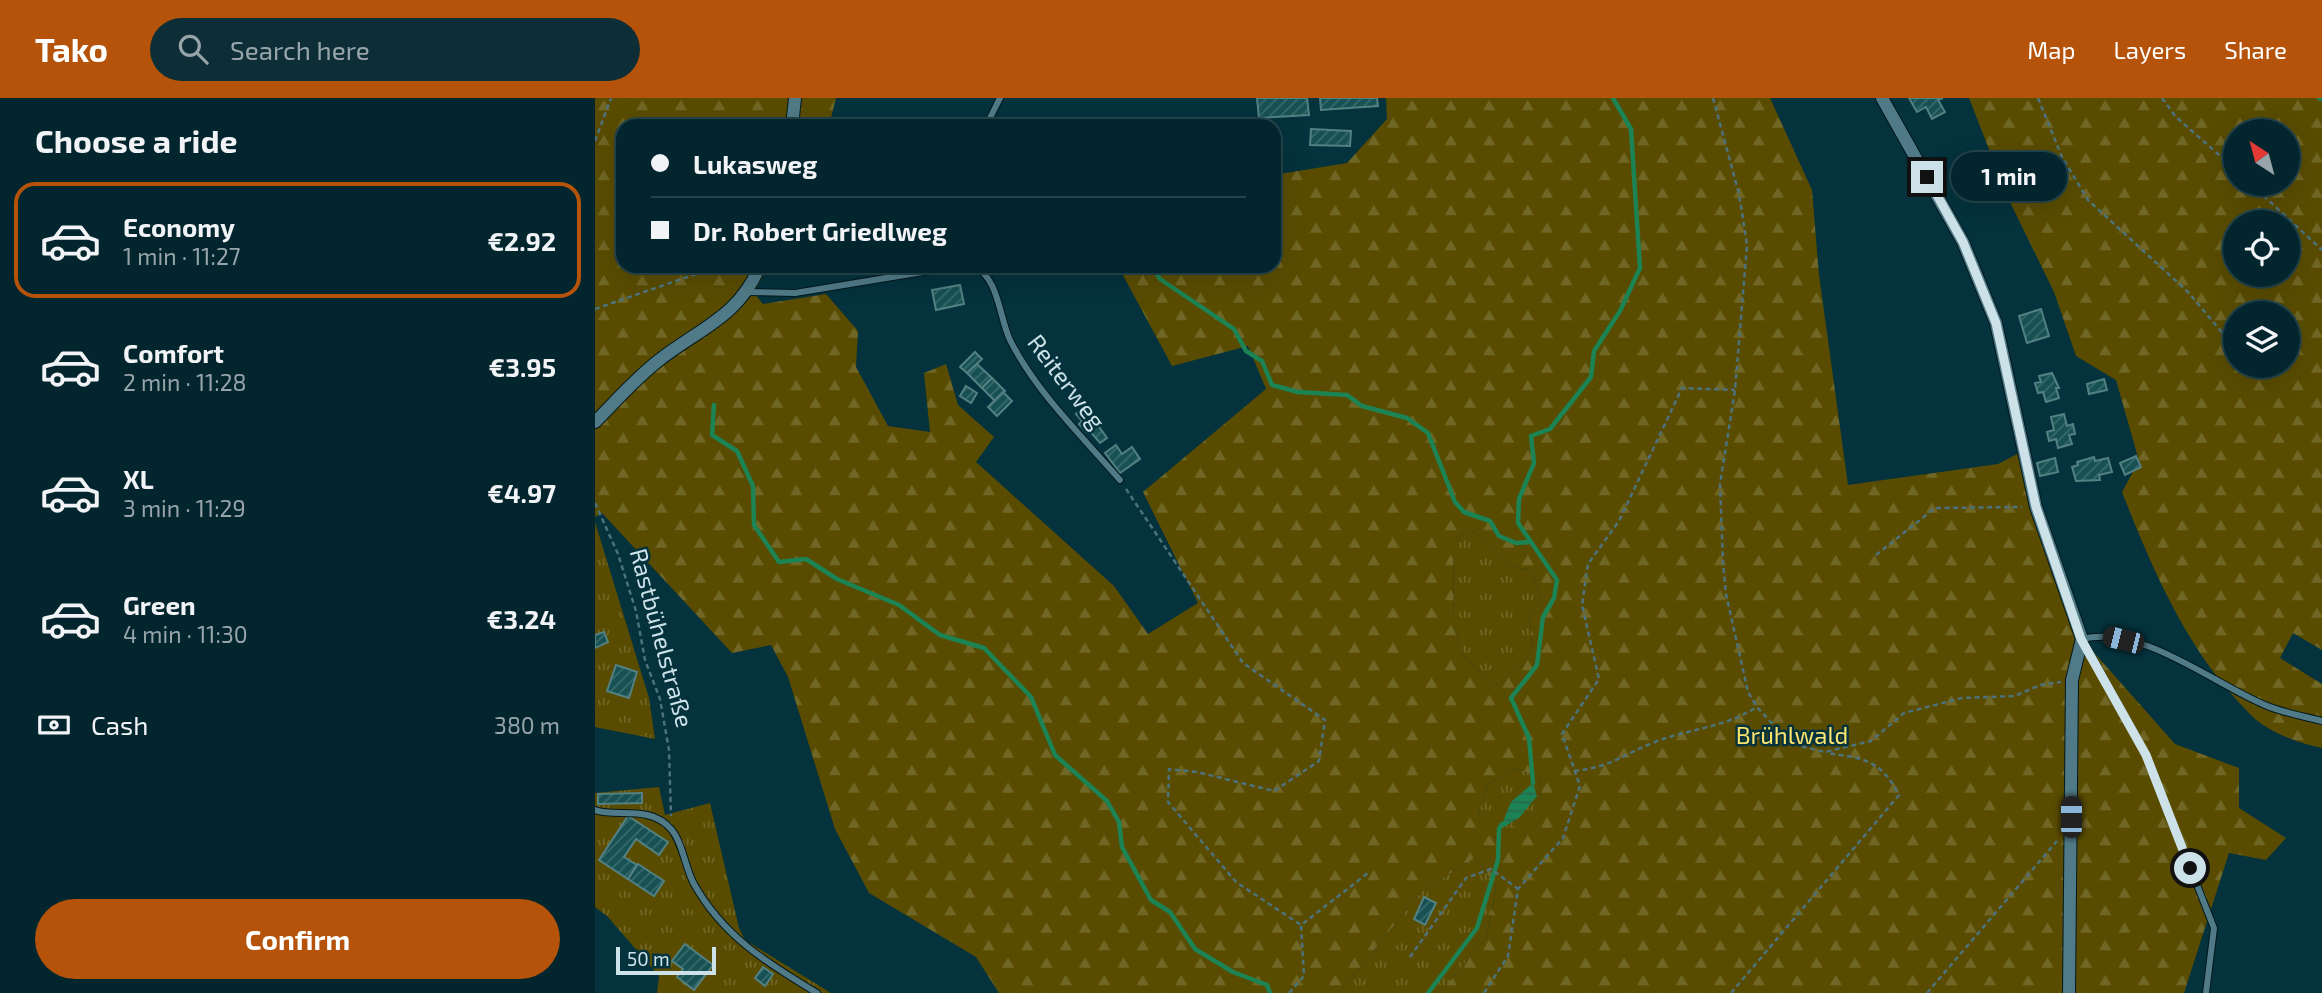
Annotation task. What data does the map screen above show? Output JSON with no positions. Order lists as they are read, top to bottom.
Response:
{
  "streets": {
    "lane": ["Reiterweg"],
    "path": ["Rastbühelstraße"]
  },
  "parks": ["Brühlwald"],
  "scale_bar": "50 m",
  "north": "top left",
  "page": {
    "header": "Tako",
    "search": "Search here",
    "nav": ["Map", "Layers", "Share"],
    "heading": "Choose a ride",
    "banner": ["Lukasweg", "Dr. Robert Griedlweg"],
    "bubble": "1 min",
    "list": [
      {
        "name": "Economy",
        "note": "1 min · 11:27",
        "value": "€2.92"
      },
      {
        "name": "Comfort",
        "note": "2 min · 11:28",
        "value": "€3.95"
      },
      {
        "name": "XL",
        "note": "3 min · 11:29",
        "value": "€4.97"
      },
      {
        "name": "Green",
        "note": "4 min · 11:30",
        "value": "€3.24"
      }
    ],
    "pay": ["Cash", "380 m"],
    "buttons": "Confirm",
    "scale": "50 m"
  }
}
